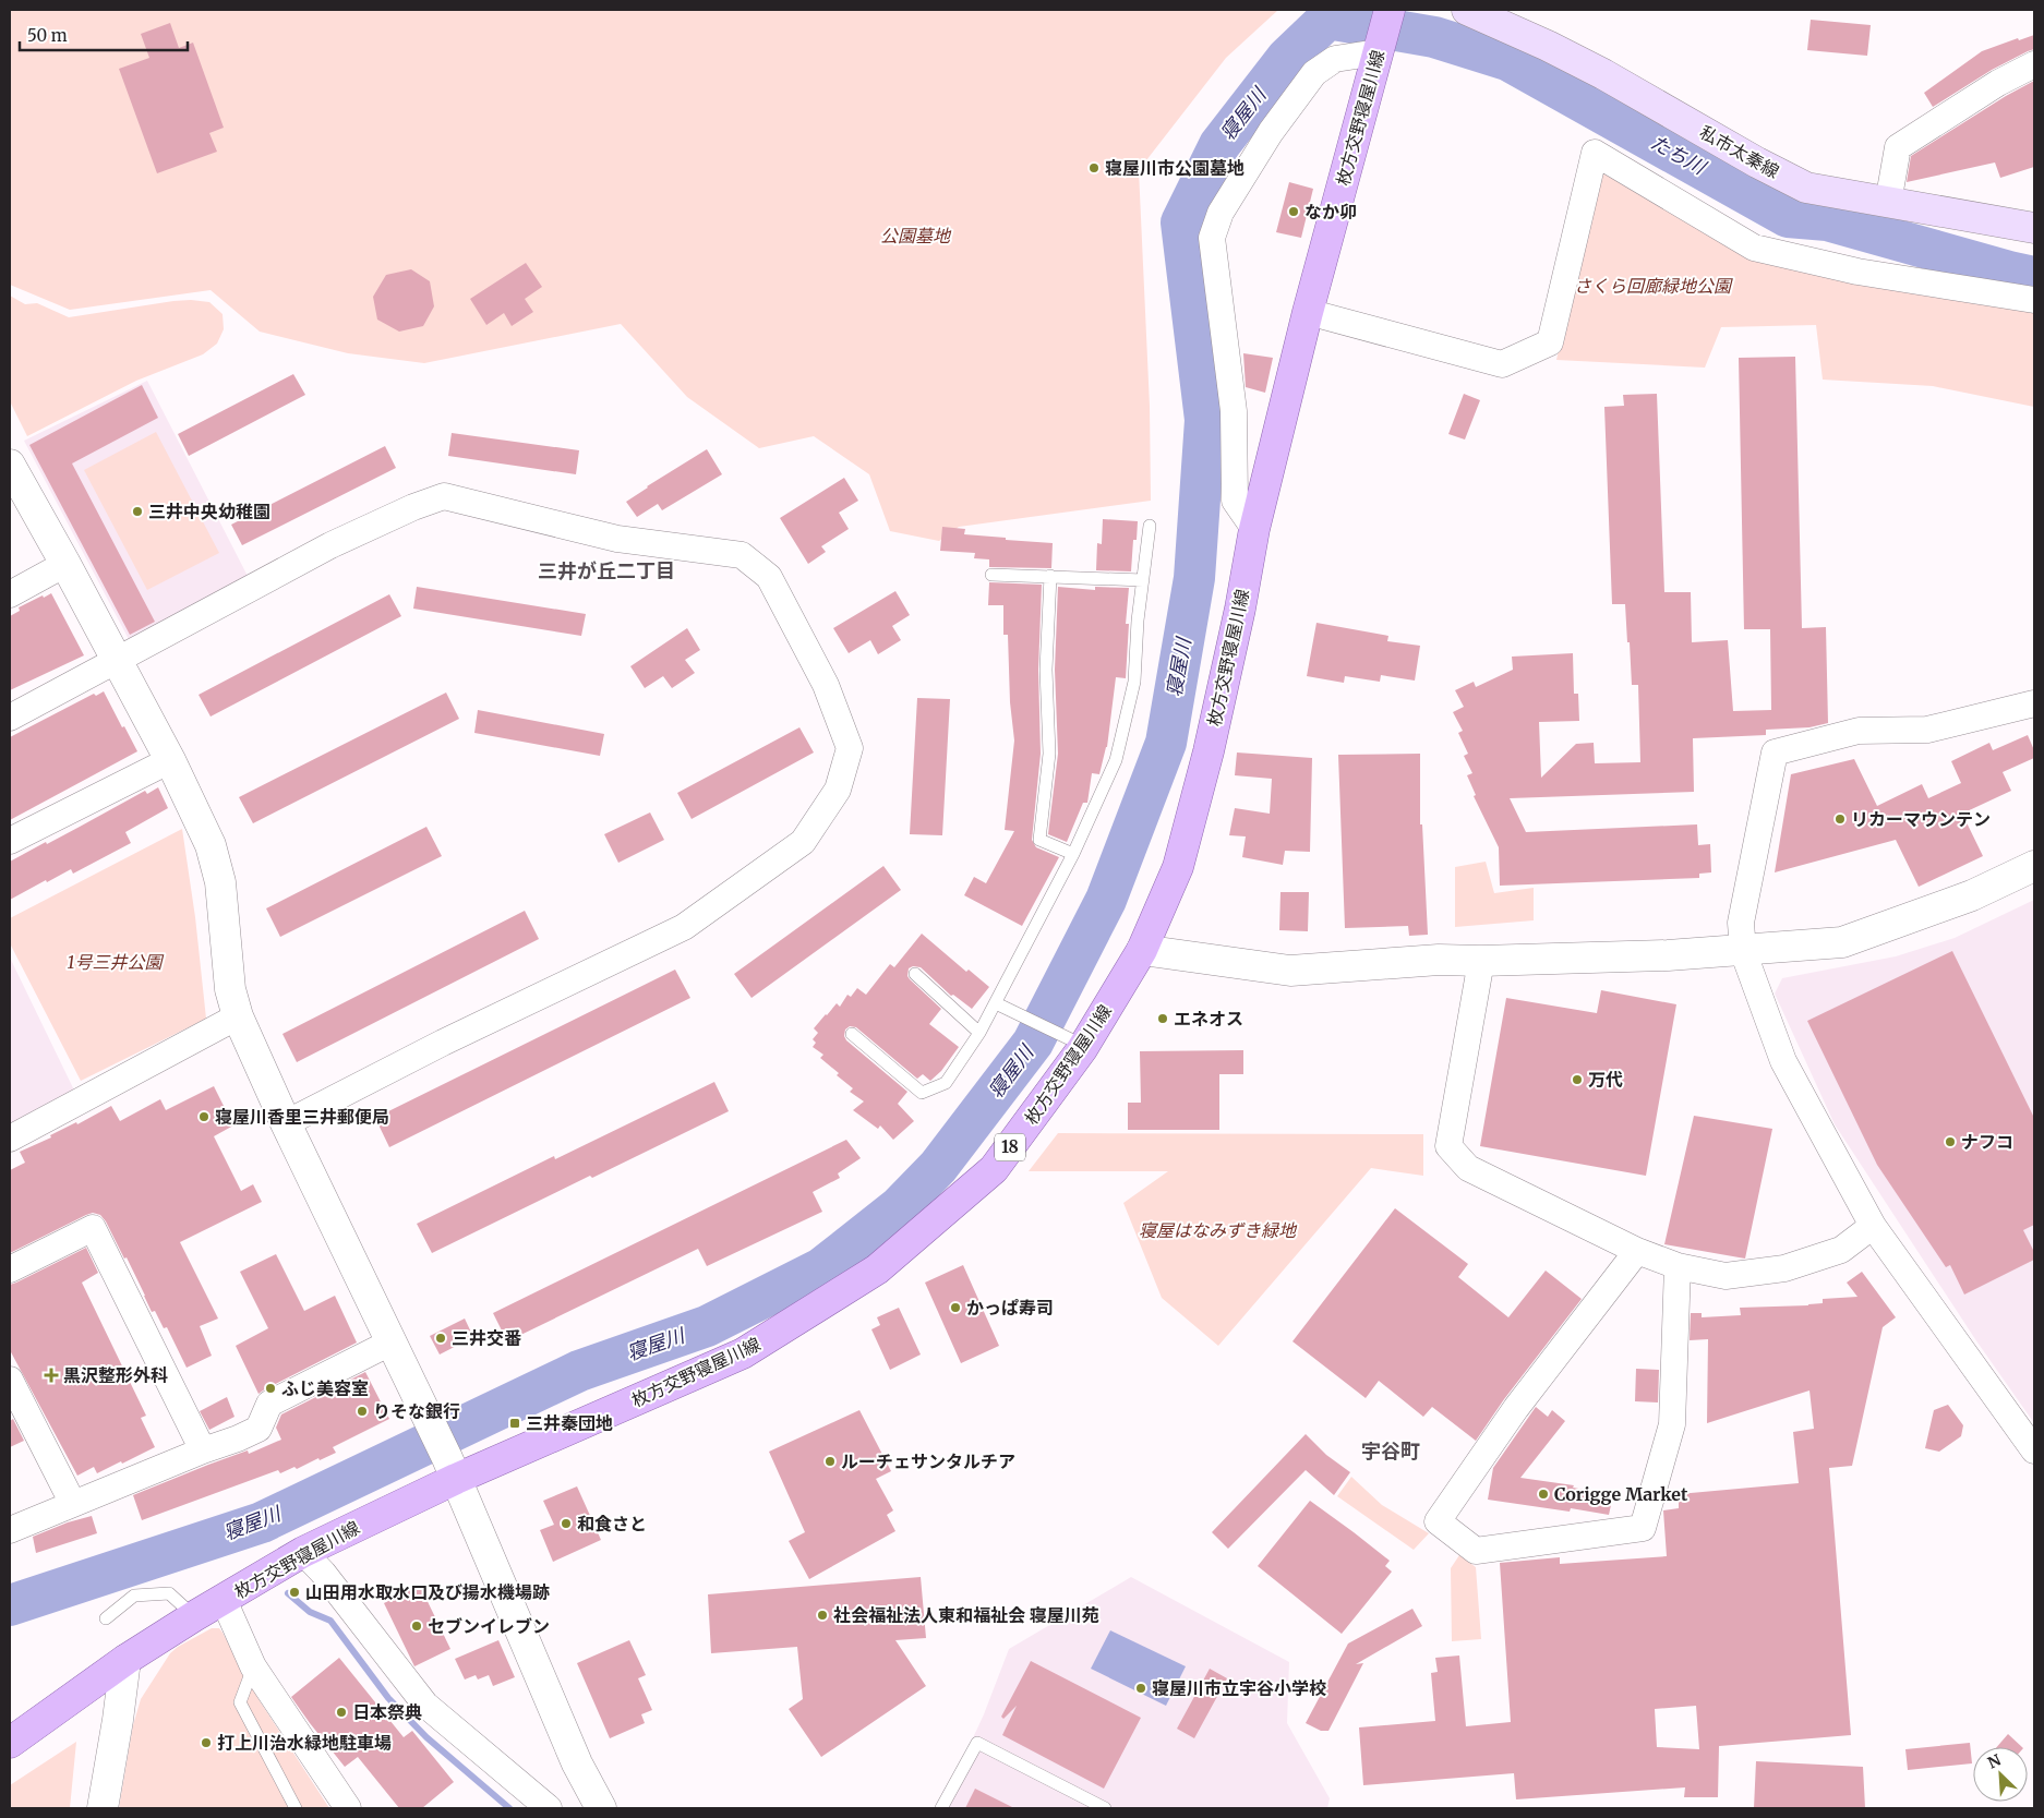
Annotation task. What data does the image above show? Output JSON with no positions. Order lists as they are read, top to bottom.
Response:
{
  "streets": {
    "main road": ["枚方交野寝屋川線", "私市太秦線", "18"]
  },
  "districts": ["三井が丘二丁目", "宇谷町"],
  "water": ["寝屋川", "たち川"],
  "parks": [
    "公園墓地",
    "さくら回廊緑地公園",
    "1号三井公園",
    "寝屋はなみずき緑地"
  ],
  "places": {
    "other": [
      "寝屋川市公園墓地",
      "なか卯",
      "三井中央幼稚園",
      "リカーマウンテン",
      "エネオス",
      "万代",
      "寝屋川香里三井郵便局",
      "ナフコ",
      "かっぱ寿司",
      "三井交番",
      "ふじ美容室",
      "りそな銀行",
      "ルーチェサンタルチア",
      "Corigge Market",
      "和食さと",
      "山田用水取水口及び揚水機場跡",
      "社会福祉法人東和福祉会 寝屋川苑",
      "セブンイレブン",
      "寝屋川市立宇谷小学校",
      "日本祭典",
      "打上川治水緑地駐車場"
    ],
    "health": ["黒沢整形外科"],
    "transit": ["三井秦団地"]
  },
  "scale_bar": "50 m",
  "north": "top left"
}
